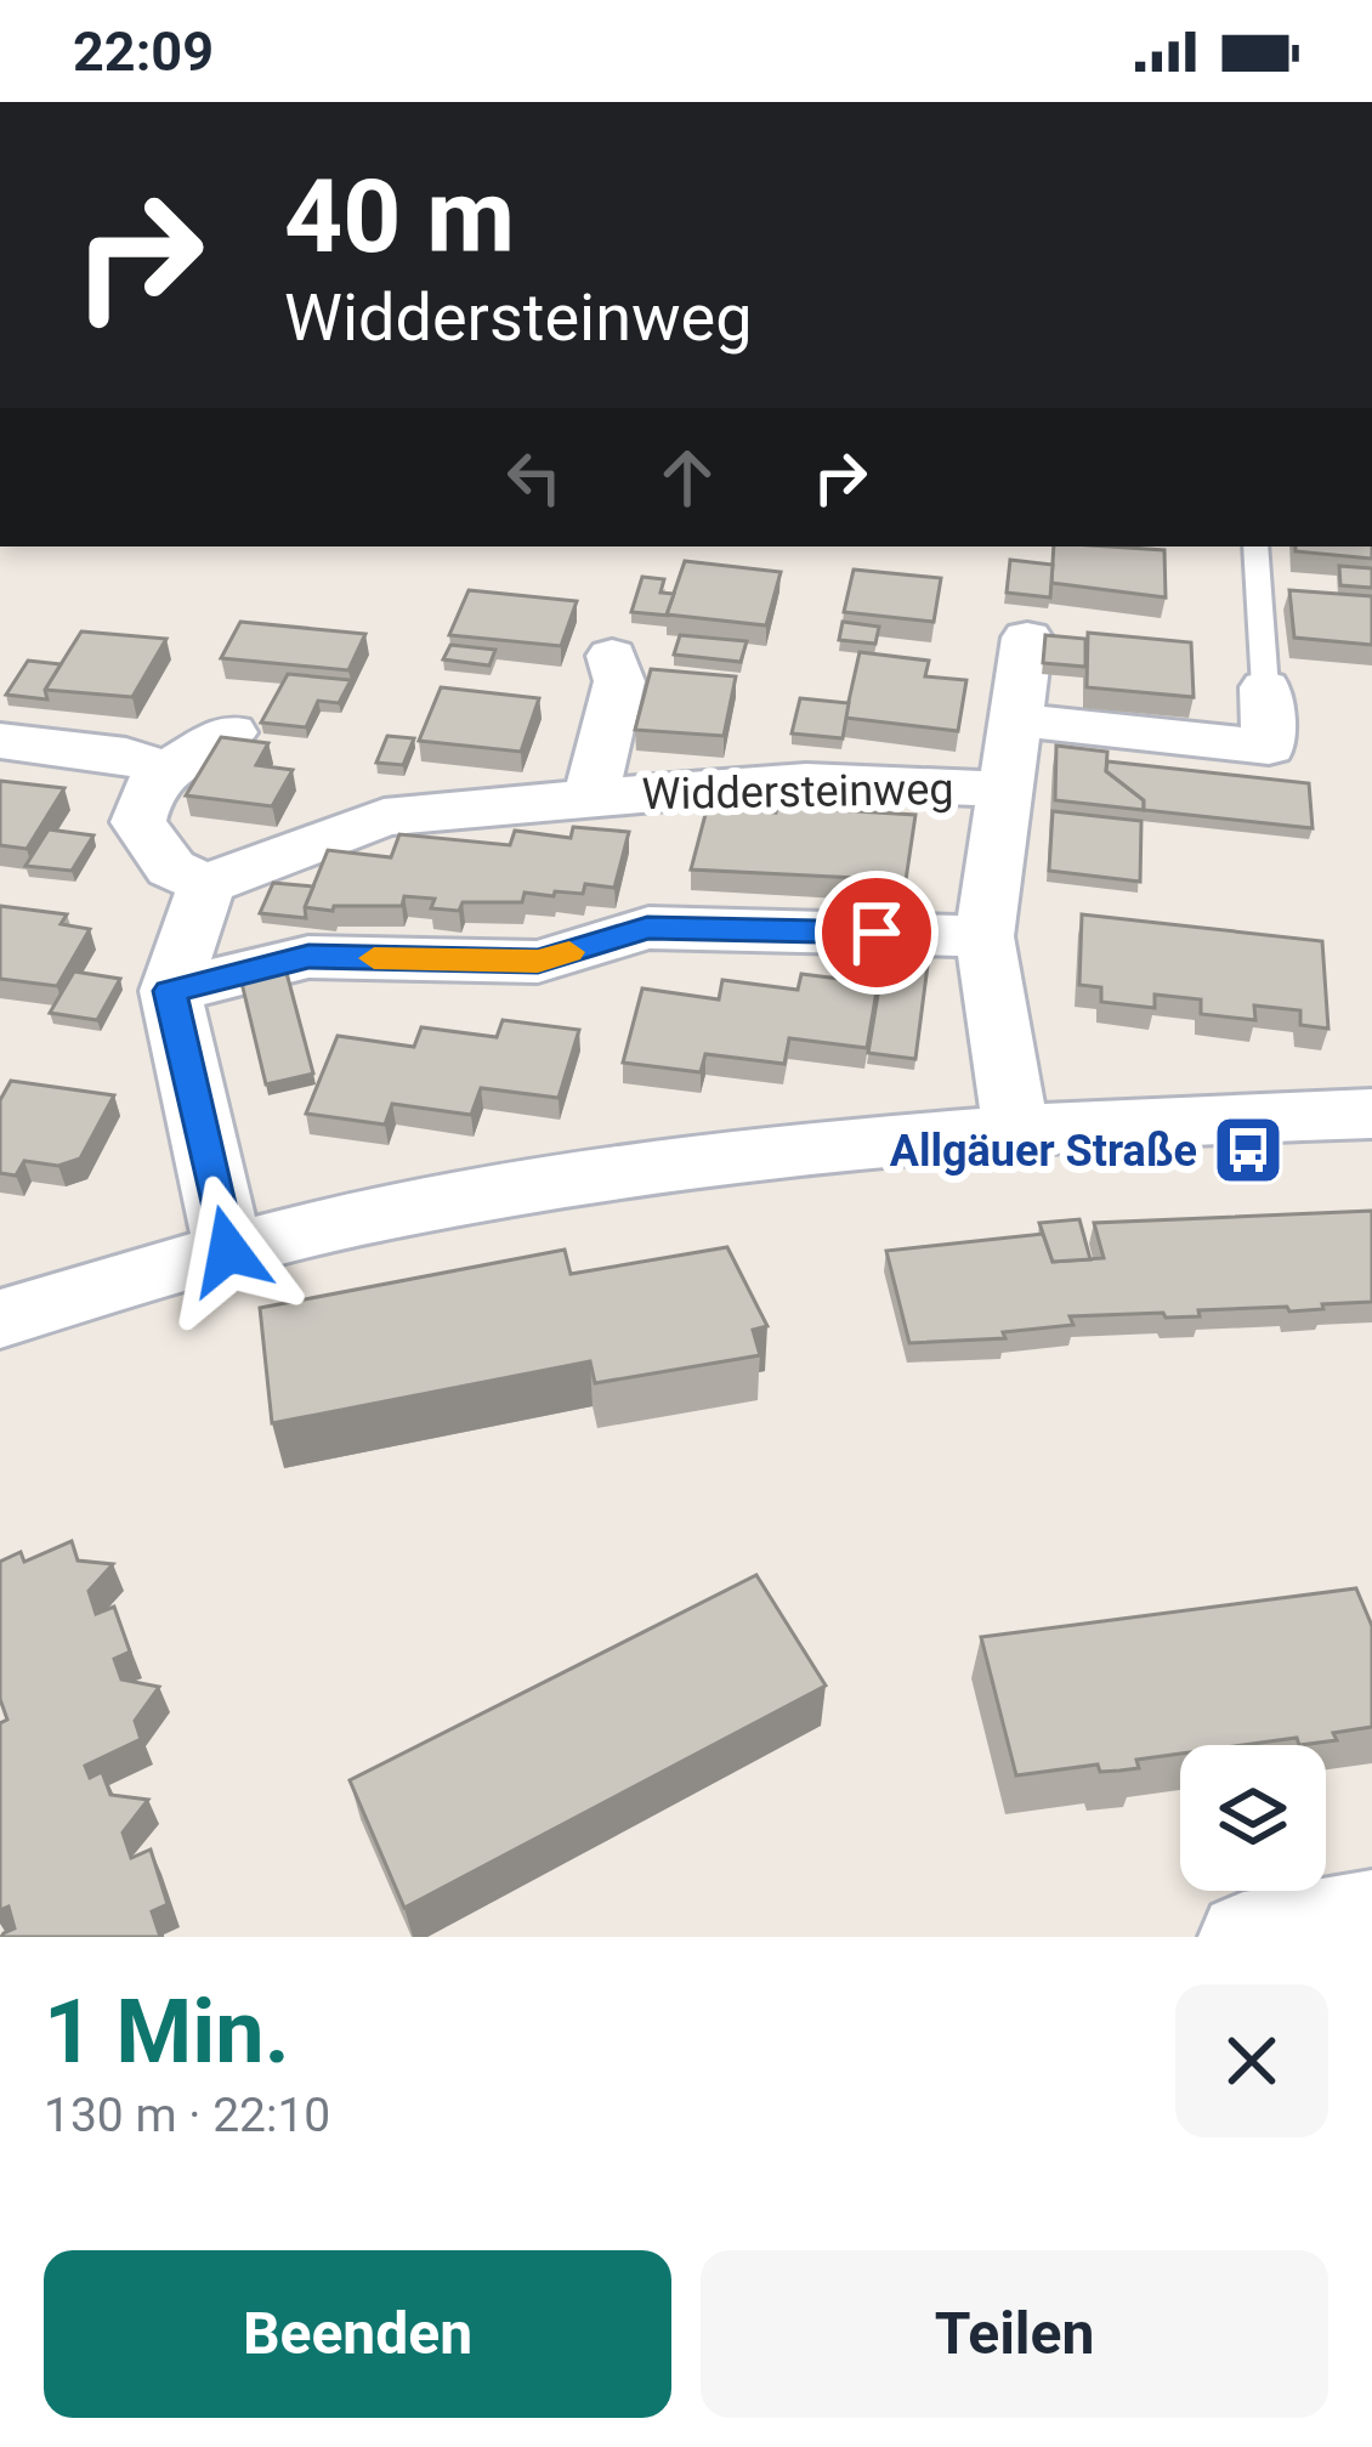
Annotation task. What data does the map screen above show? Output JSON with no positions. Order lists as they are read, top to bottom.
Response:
{
  "streets": {
    "street": ["Widdersteinweg"]
  },
  "places": {
    "bus stop": ["Allgäuer Straße"]
  },
  "page": {
    "status": "22:09",
    "turn": ["40 m", "Widdersteinweg"],
    "heading": ["1 Min.", "130 m · 22:10"],
    "buttons": ["Beenden", "Teilen"]
  }
}
